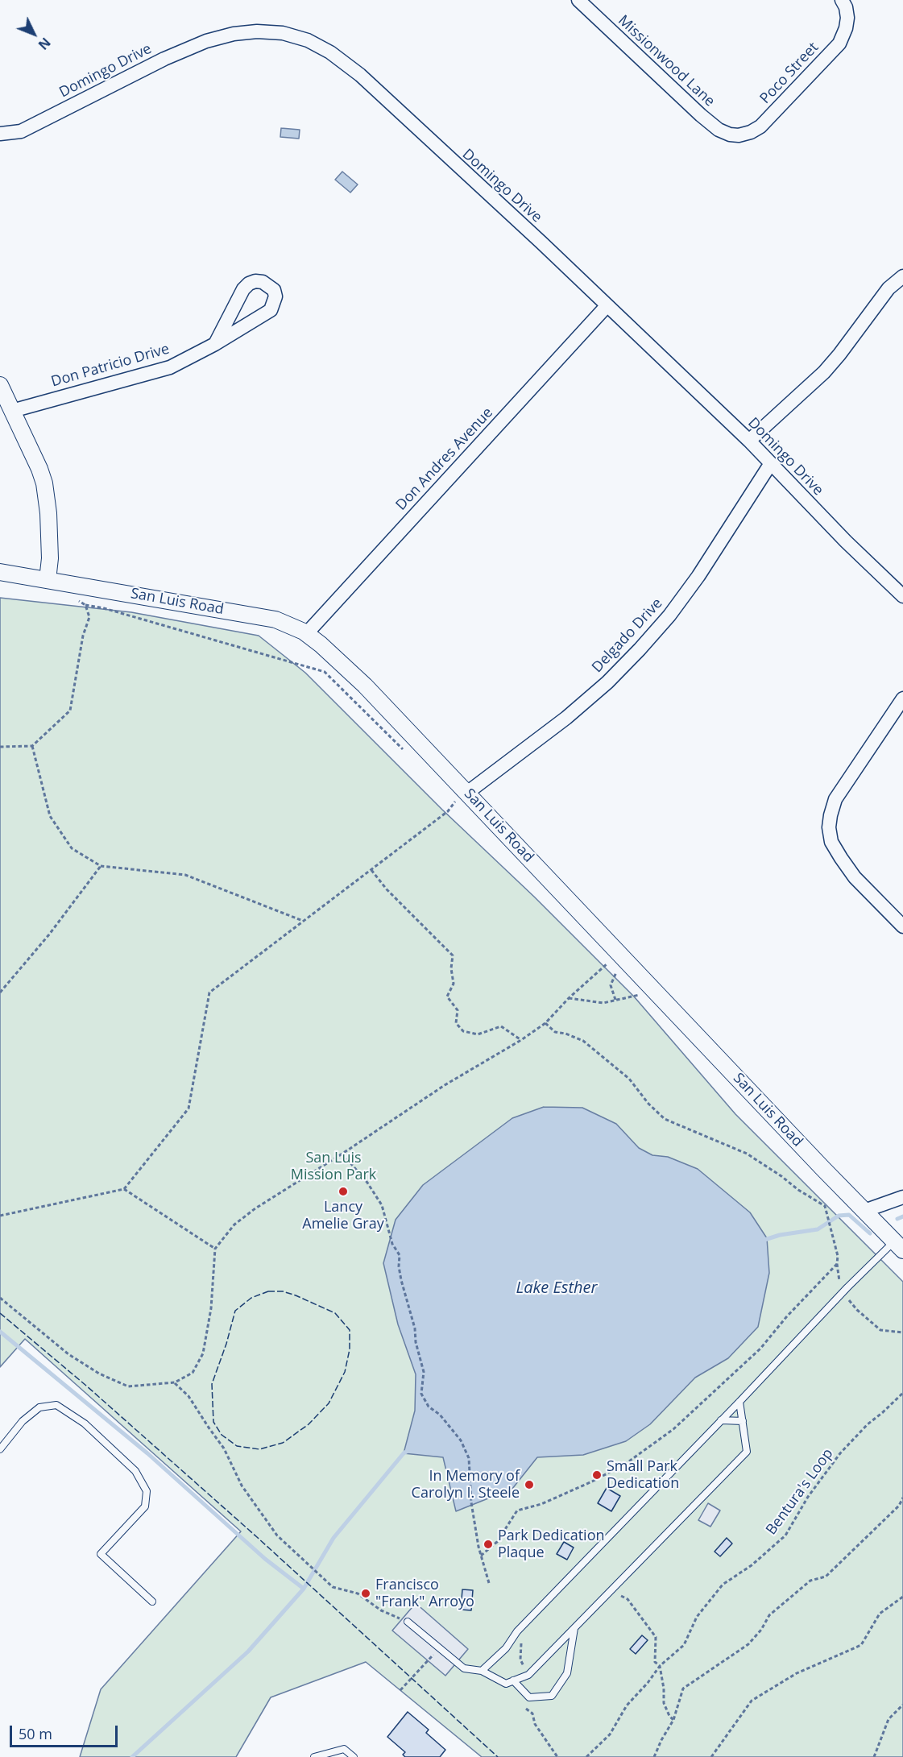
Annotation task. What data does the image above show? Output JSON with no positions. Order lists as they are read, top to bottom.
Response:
{
  "streets": {
    "street": [
      "Missionwood Lane",
      "Domingo Drive",
      "Poco Street",
      "Don Patricio Drive",
      "Don Andres Avenue",
      "San Luis Road",
      "Delgado Drive"
    ],
    "path": ["Bentura's Loop"]
  },
  "crossings": [
    ["Missionwood Lane", "Poco Street"],
    ["Domingo Drive", "Don Andres Avenue"],
    ["Domingo Drive", "Delgado Drive"],
    ["Don Andres Avenue", "San Luis Road"],
    ["San Luis Road", "Delgado Drive"]
  ],
  "water": ["Lake Esther"],
  "parks": ["San Luis Mission Park"],
  "places": [
    "Lancy Amelie Gray",
    "Small Park Dedication",
    "In Memory of Carolyn I. Steele",
    "Park Dedication Plaque",
    "Francisco \"Frank\" Arroyo"
  ],
  "scale_bar": "50 m",
  "north": "bottom right"
}
